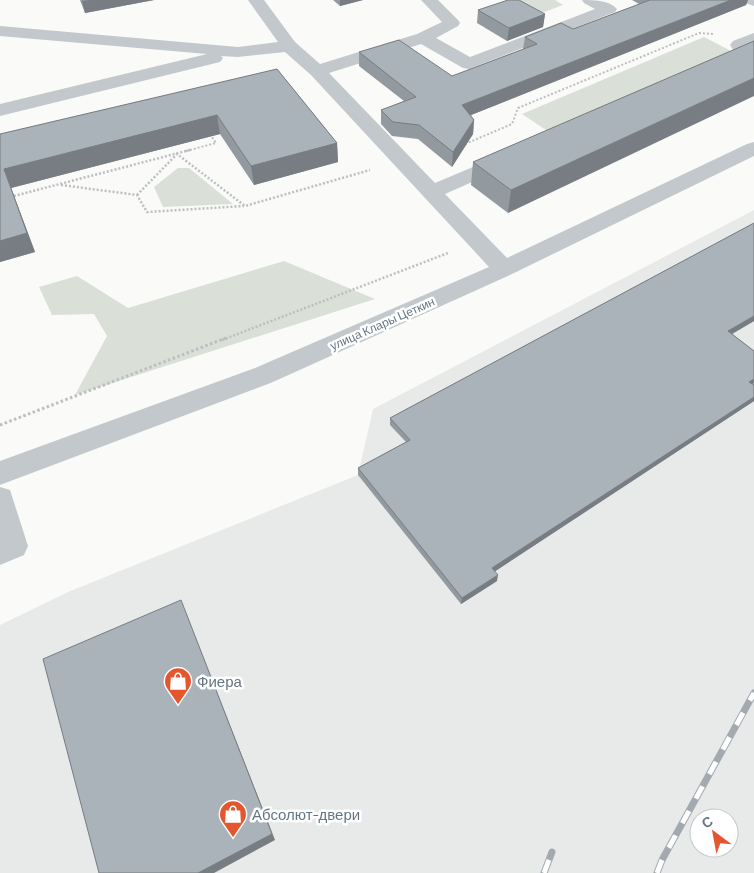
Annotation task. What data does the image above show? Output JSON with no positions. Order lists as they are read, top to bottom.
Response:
{
  "streets": {
    "street": ["улица Клары Цеткин"]
  },
  "places": {
    "shop": ["Фиера", "Абсолют-двери"]
  },
  "north": "top left"
}
